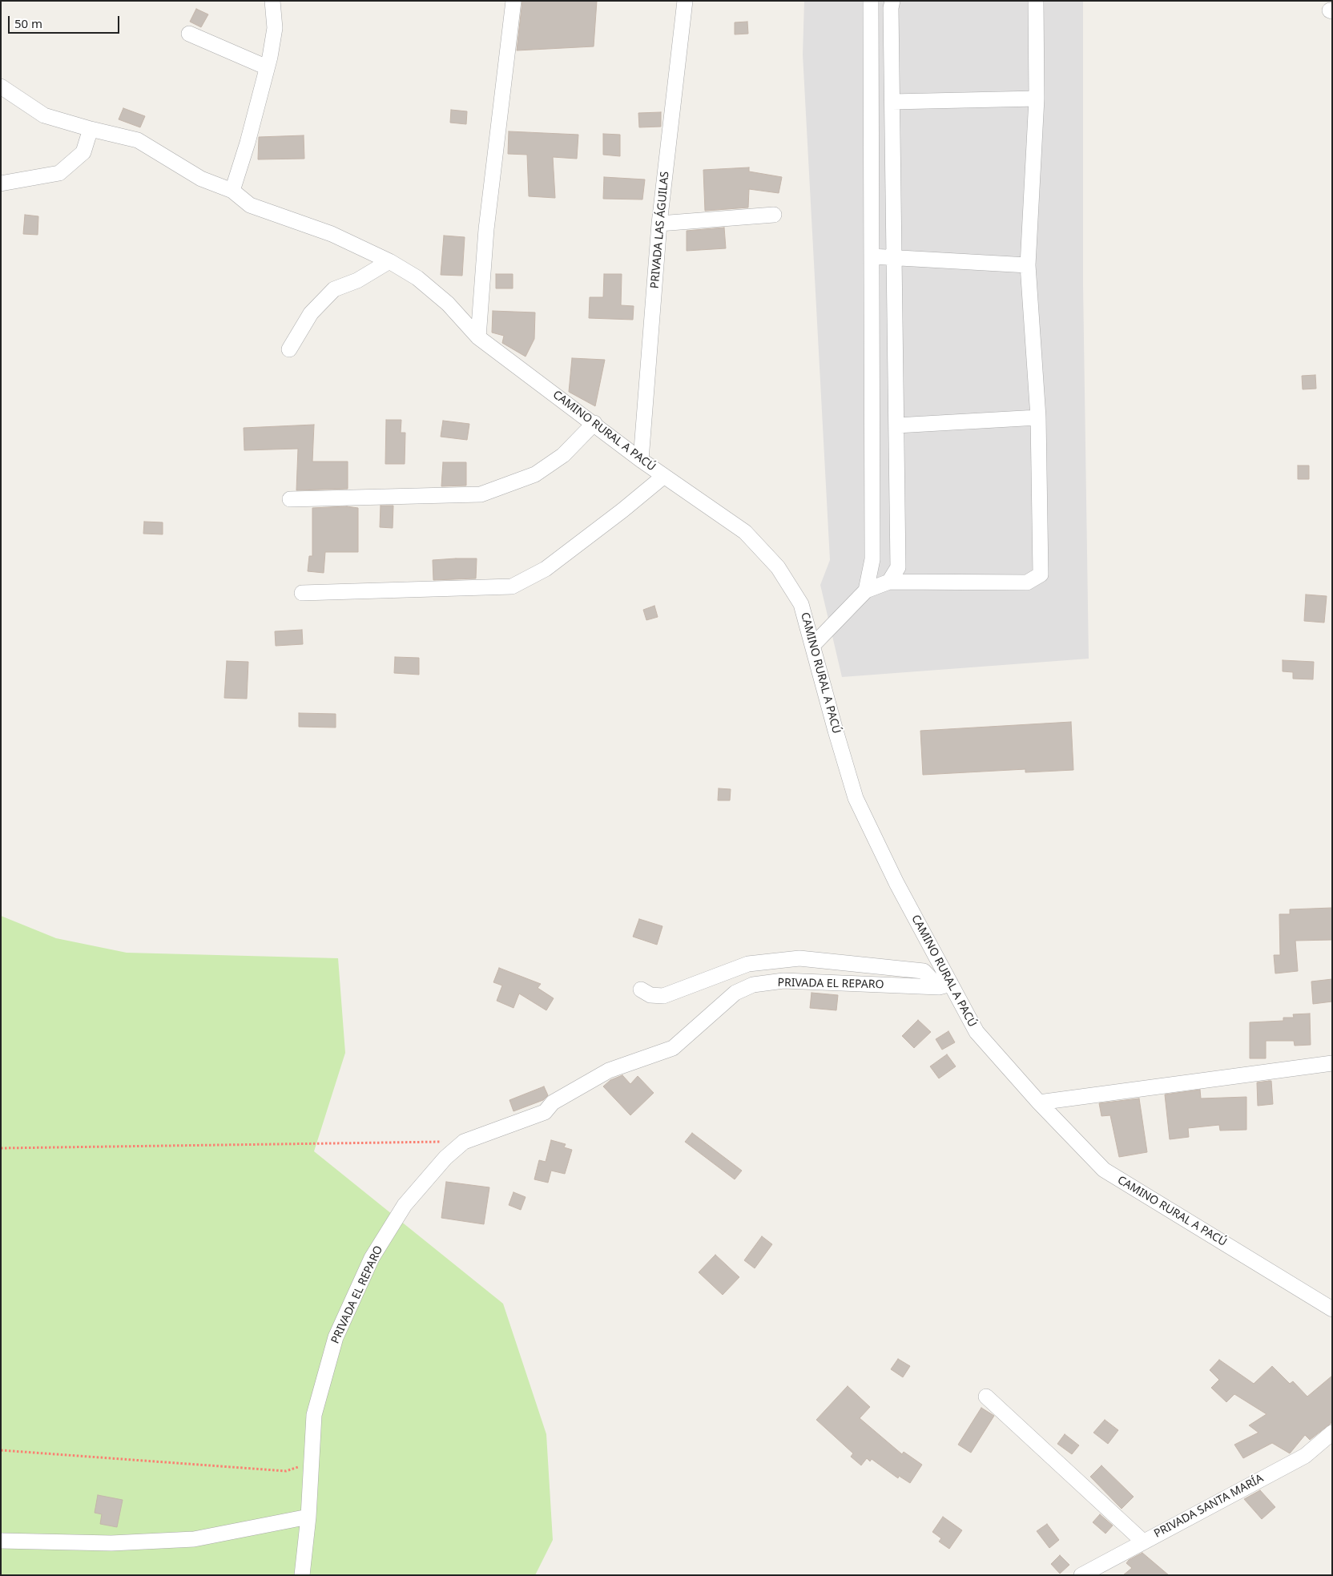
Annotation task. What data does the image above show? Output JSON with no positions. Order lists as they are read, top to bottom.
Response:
{
  "streets": {
    "street": [
      "PRIVADA LAS ÁGUILAS",
      "CAMINO RURAL A PACÚ",
      "PRIVADA EL REPARO",
      "PRIVADA SANTA MARÍA"
    ]
  },
  "crossings": [
    ["PRIVADA LAS ÁGUILAS", "CAMINO RURAL A PACÚ"],
    ["CAMINO RURAL A PACÚ", "PRIVADA EL REPARO"]
  ],
  "scale_bar": "50 m"
}
